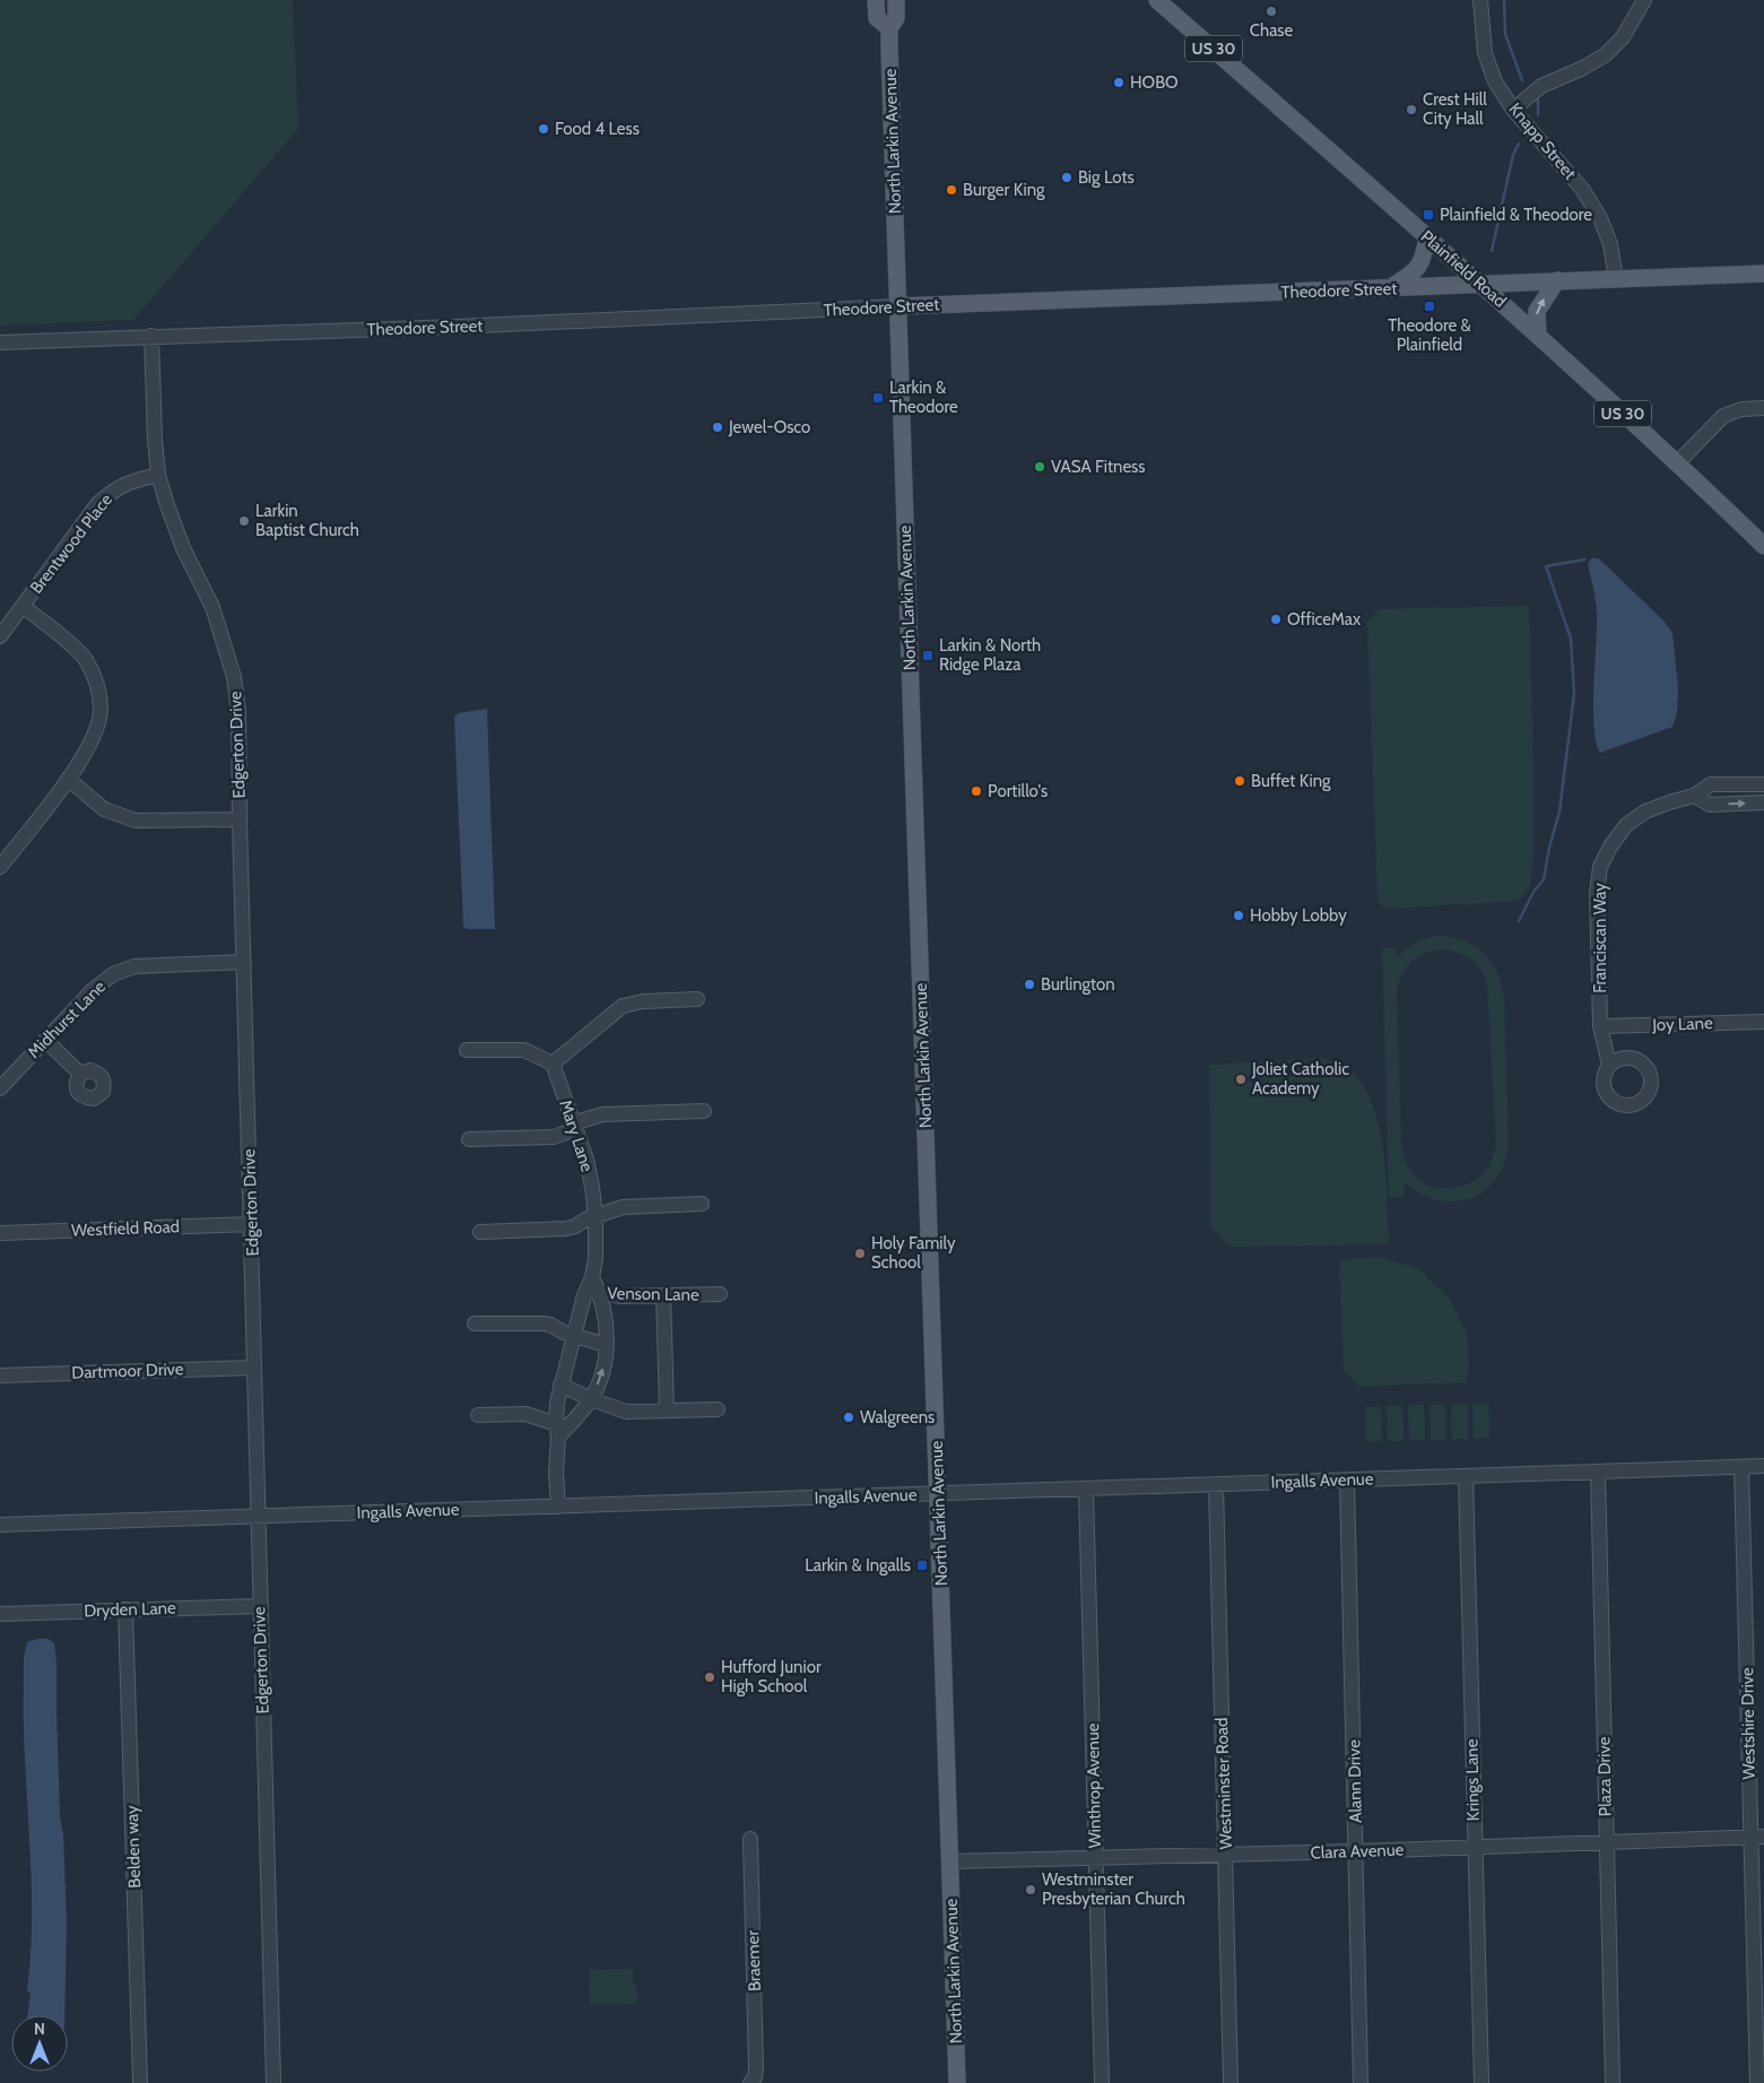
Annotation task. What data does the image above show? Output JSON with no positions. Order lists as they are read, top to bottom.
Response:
{
  "streets": {
    "main road": [
      "US 30",
      "North Larkin Avenue",
      "Plainfield Road",
      "Theodore Street"
    ],
    "street": [
      "Knapp Street",
      "Brentwood Place",
      "Edgerton Drive",
      "Franciscan Way",
      "Midhurst Lane",
      "Joy Lane",
      "Mary Lane",
      "Westfield Road",
      "Venson Lane",
      "Dartmoor Drive",
      "Ingalls Avenue",
      "Dryden Lane",
      "Westshire Drive",
      "Plaza Drive",
      "Krings Lane",
      "Alann Drive",
      "Westminster Road",
      "Winthrop Avenue",
      "Belden way",
      "Clara Avenue",
      "Braemer"
    ]
  },
  "crossings": [
    ["North Larkin Avenue", "Theodore Street"],
    ["North Larkin Avenue", "Ingalls Avenue"],
    ["North Larkin Avenue", "Clara Avenue"],
    ["Knapp Street", "Theodore Street"],
    ["Plainfield Road", "Theodore Street"],
    ["Theodore Street", "Edgerton Drive"],
    ["Brentwood Place", "Edgerton Drive"],
    ["Edgerton Drive", "Midhurst Lane"],
    ["Edgerton Drive", "Westfield Road"],
    ["Edgerton Drive", "Dartmoor Drive"],
    ["Edgerton Drive", "Ingalls Avenue"],
    ["Edgerton Drive", "Dryden Lane"],
    ["Franciscan Way", "Joy Lane"],
    ["Mary Lane", "Venson Lane"],
    ["Mary Lane", "Ingalls Avenue"],
    ["Ingalls Avenue", "Westshire Drive"],
    ["Ingalls Avenue", "Plaza Drive"],
    ["Ingalls Avenue", "Krings Lane"],
    ["Ingalls Avenue", "Alann Drive"],
    ["Ingalls Avenue", "Westminster Road"],
    ["Ingalls Avenue", "Winthrop Avenue"],
    ["Dryden Lane", "Belden way"],
    ["Westshire Drive", "Clara Avenue"],
    ["Plaza Drive", "Clara Avenue"],
    ["Krings Lane", "Clara Avenue"],
    ["Alann Drive", "Clara Avenue"],
    ["Westminster Road", "Clara Avenue"],
    ["Winthrop Avenue", "Clara Avenue"]
  ],
  "places": {
    "other": [
      "Chase",
      "HOBO",
      "Crest Hill City Hall",
      "Food 4 Less",
      "Big Lots",
      "Burger King",
      "Jewel-Osco",
      "VASA Fitness",
      "Larkin Baptist Church",
      "OfficeMax",
      "Buffet King",
      "Portillo's",
      "Hobby Lobby",
      "Burlington",
      "Joliet Catholic Academy",
      "Holy Family School",
      "Walgreens",
      "Hufford Junior High School",
      "Westminster Presbyterian Church"
    ],
    "transit": [
      "Plainfield & Theodore",
      "Theodore & Plainfield",
      "Larkin & Theodore",
      "Larkin & North Ridge Plaza",
      "Larkin & Ingalls"
    ]
  },
  "north": "top"
}
